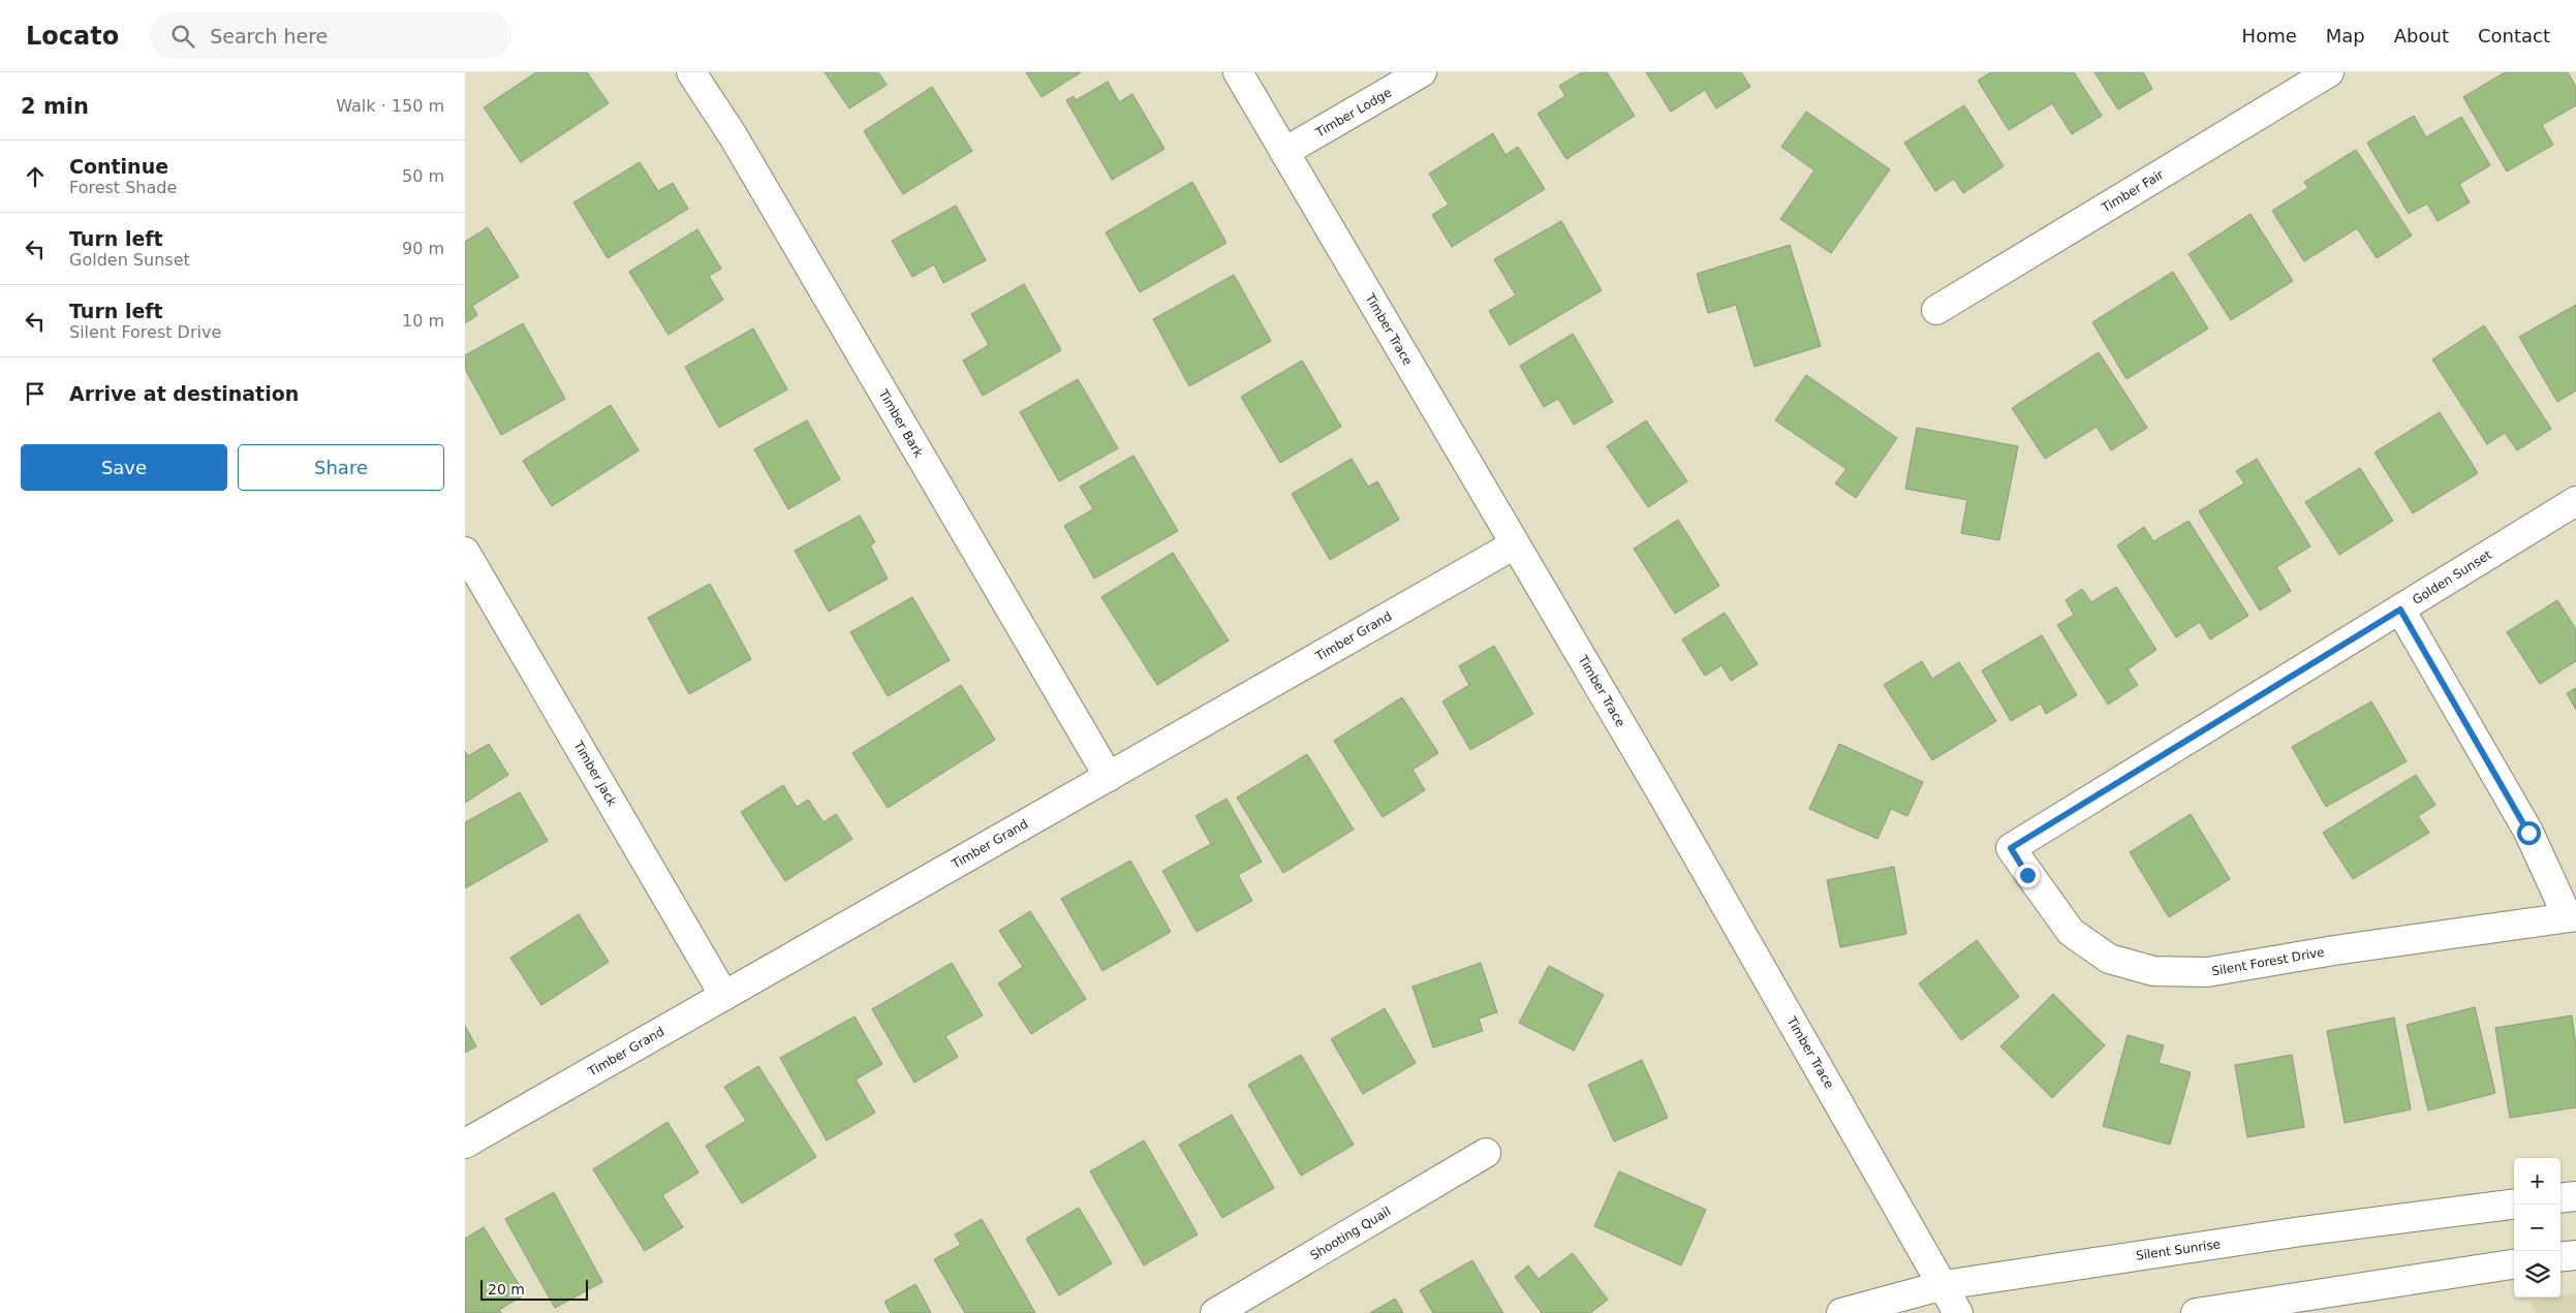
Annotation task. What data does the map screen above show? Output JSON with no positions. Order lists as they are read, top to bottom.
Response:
{
  "streets": {
    "street": [
      "Timber Lodge",
      "Timber Fair",
      "Timber Trace",
      "Timber Bark",
      "Golden Sunset",
      "Timber Grand",
      "Timber Jack",
      "Silent Forest Drive",
      "Shooting Quail",
      "Silent Sunrise"
    ]
  },
  "crossings": [
    ["Timber Lodge", "Timber Trace"],
    ["Timber Trace", "Timber Grand"],
    ["Timber Trace", "Silent Sunrise"],
    ["Timber Bark", "Timber Grand"],
    ["Golden Sunset", "Silent Forest Drive"],
    ["Timber Grand", "Timber Jack"]
  ],
  "scale_bar": "20 m",
  "page": {
    "header": "Locato",
    "search": "Search here",
    "nav": [
      "Home",
      "Map",
      "About",
      "Contact"
    ],
    "heading": ["2 min", "Walk · 150 m"],
    "list": [
      ["Continue", "Forest Shade", "50 m"],
      ["Turn left", "Golden Sunset", "90 m"],
      ["Turn left", "Silent Forest Drive", "10 m"],
      "Arrive at destination"
    ],
    "buttons": ["Save", "Share"],
    "map_buttons": ["+", "−"],
    "scale": "20 m"
  }
}
